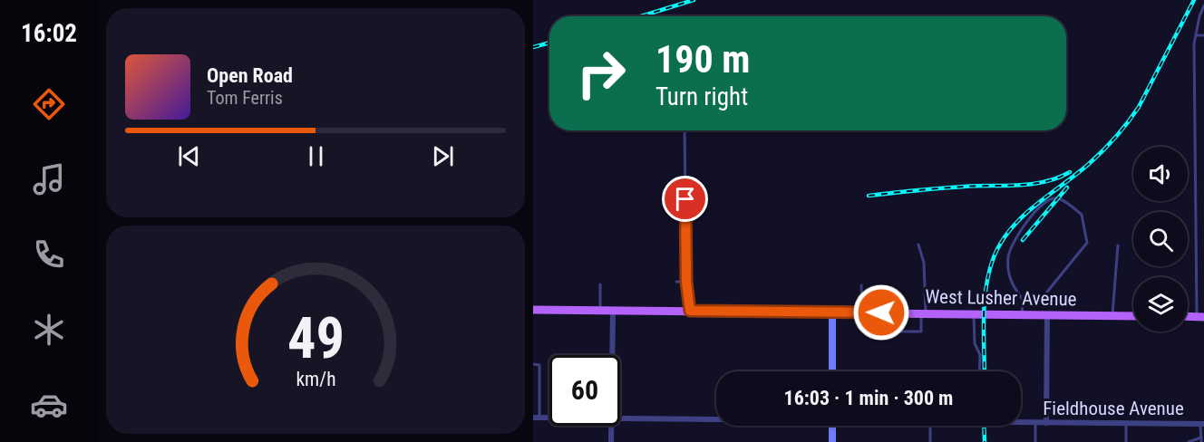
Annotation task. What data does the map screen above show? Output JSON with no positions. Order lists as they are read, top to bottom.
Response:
{
  "streets": {
    "main road": ["West Lusher Avenue"],
    "street": ["Fieldhouse Avenue"]
  },
  "page": {
    "tabs": "16:02",
    "turn": ["190 m", "Turn right"],
    "song": ["Open Road", "Tom Ferris"],
    "limit": "60",
    "trip": "16:03 · 1 min · 300 m",
    "gauge": ["49", "km/h"]
  }
}
